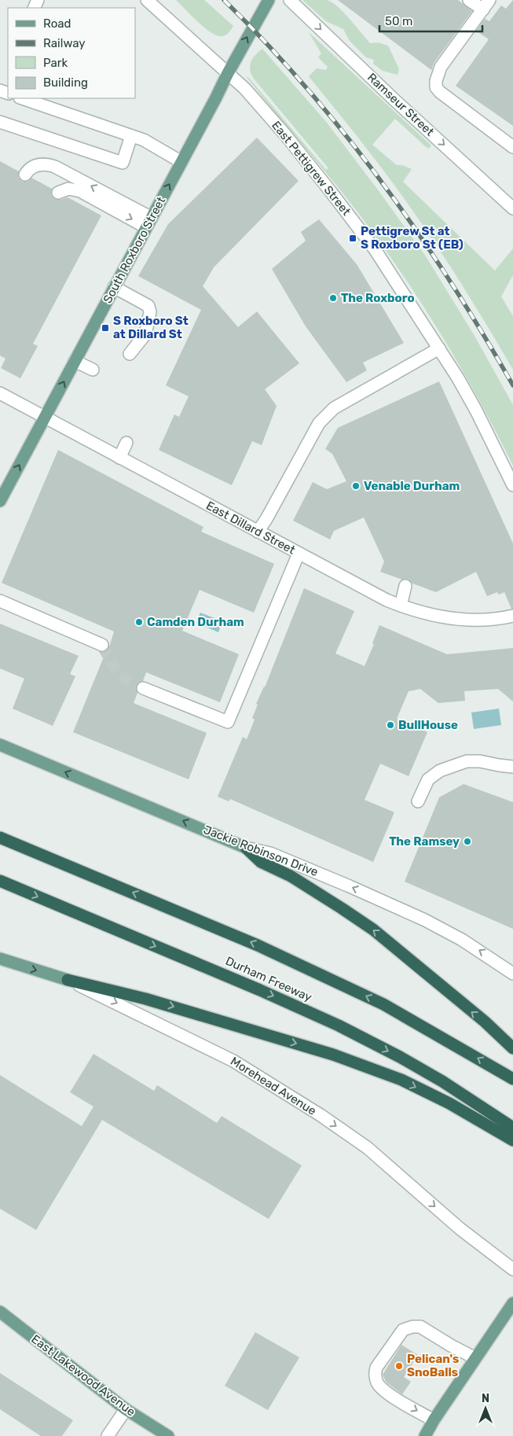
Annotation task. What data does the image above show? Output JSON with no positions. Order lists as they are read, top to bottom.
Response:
{
  "streets": {
    "highway": ["Durham Freeway"],
    "main road": [
      "South Roxboro Street",
      "Jackie Robinson Drive",
      "Morehead Avenue",
      "East Lakewood Avenue"
    ],
    "street": ["Ramseur Street", "East Pettigrew Street", "East Dillard Street"]
  },
  "crossings": [
    ["East Pettigrew Street", "South Roxboro Street"],
    ["South Roxboro Street", "East Dillard Street"]
  ],
  "one_way": [
    "Ramseur Street",
    "South Roxboro Street",
    "Jackie Robinson Drive",
    "Morehead Avenue"
  ],
  "places": {
    "transit": ["Pettigrew St at S Roxboro St (EB)", "S Roxboro St at Dillard St"],
    "other": [
      "The Roxboro",
      "Venable Durham",
      "Camden Durham",
      "BullHouse",
      "The Ramsey",
      "Pelican's SnoBalls"
    ]
  },
  "legend": [
    "Road",
    "Railway",
    "Park",
    "Building"
  ],
  "scale_bar": "50 m",
  "north": "top"
}
